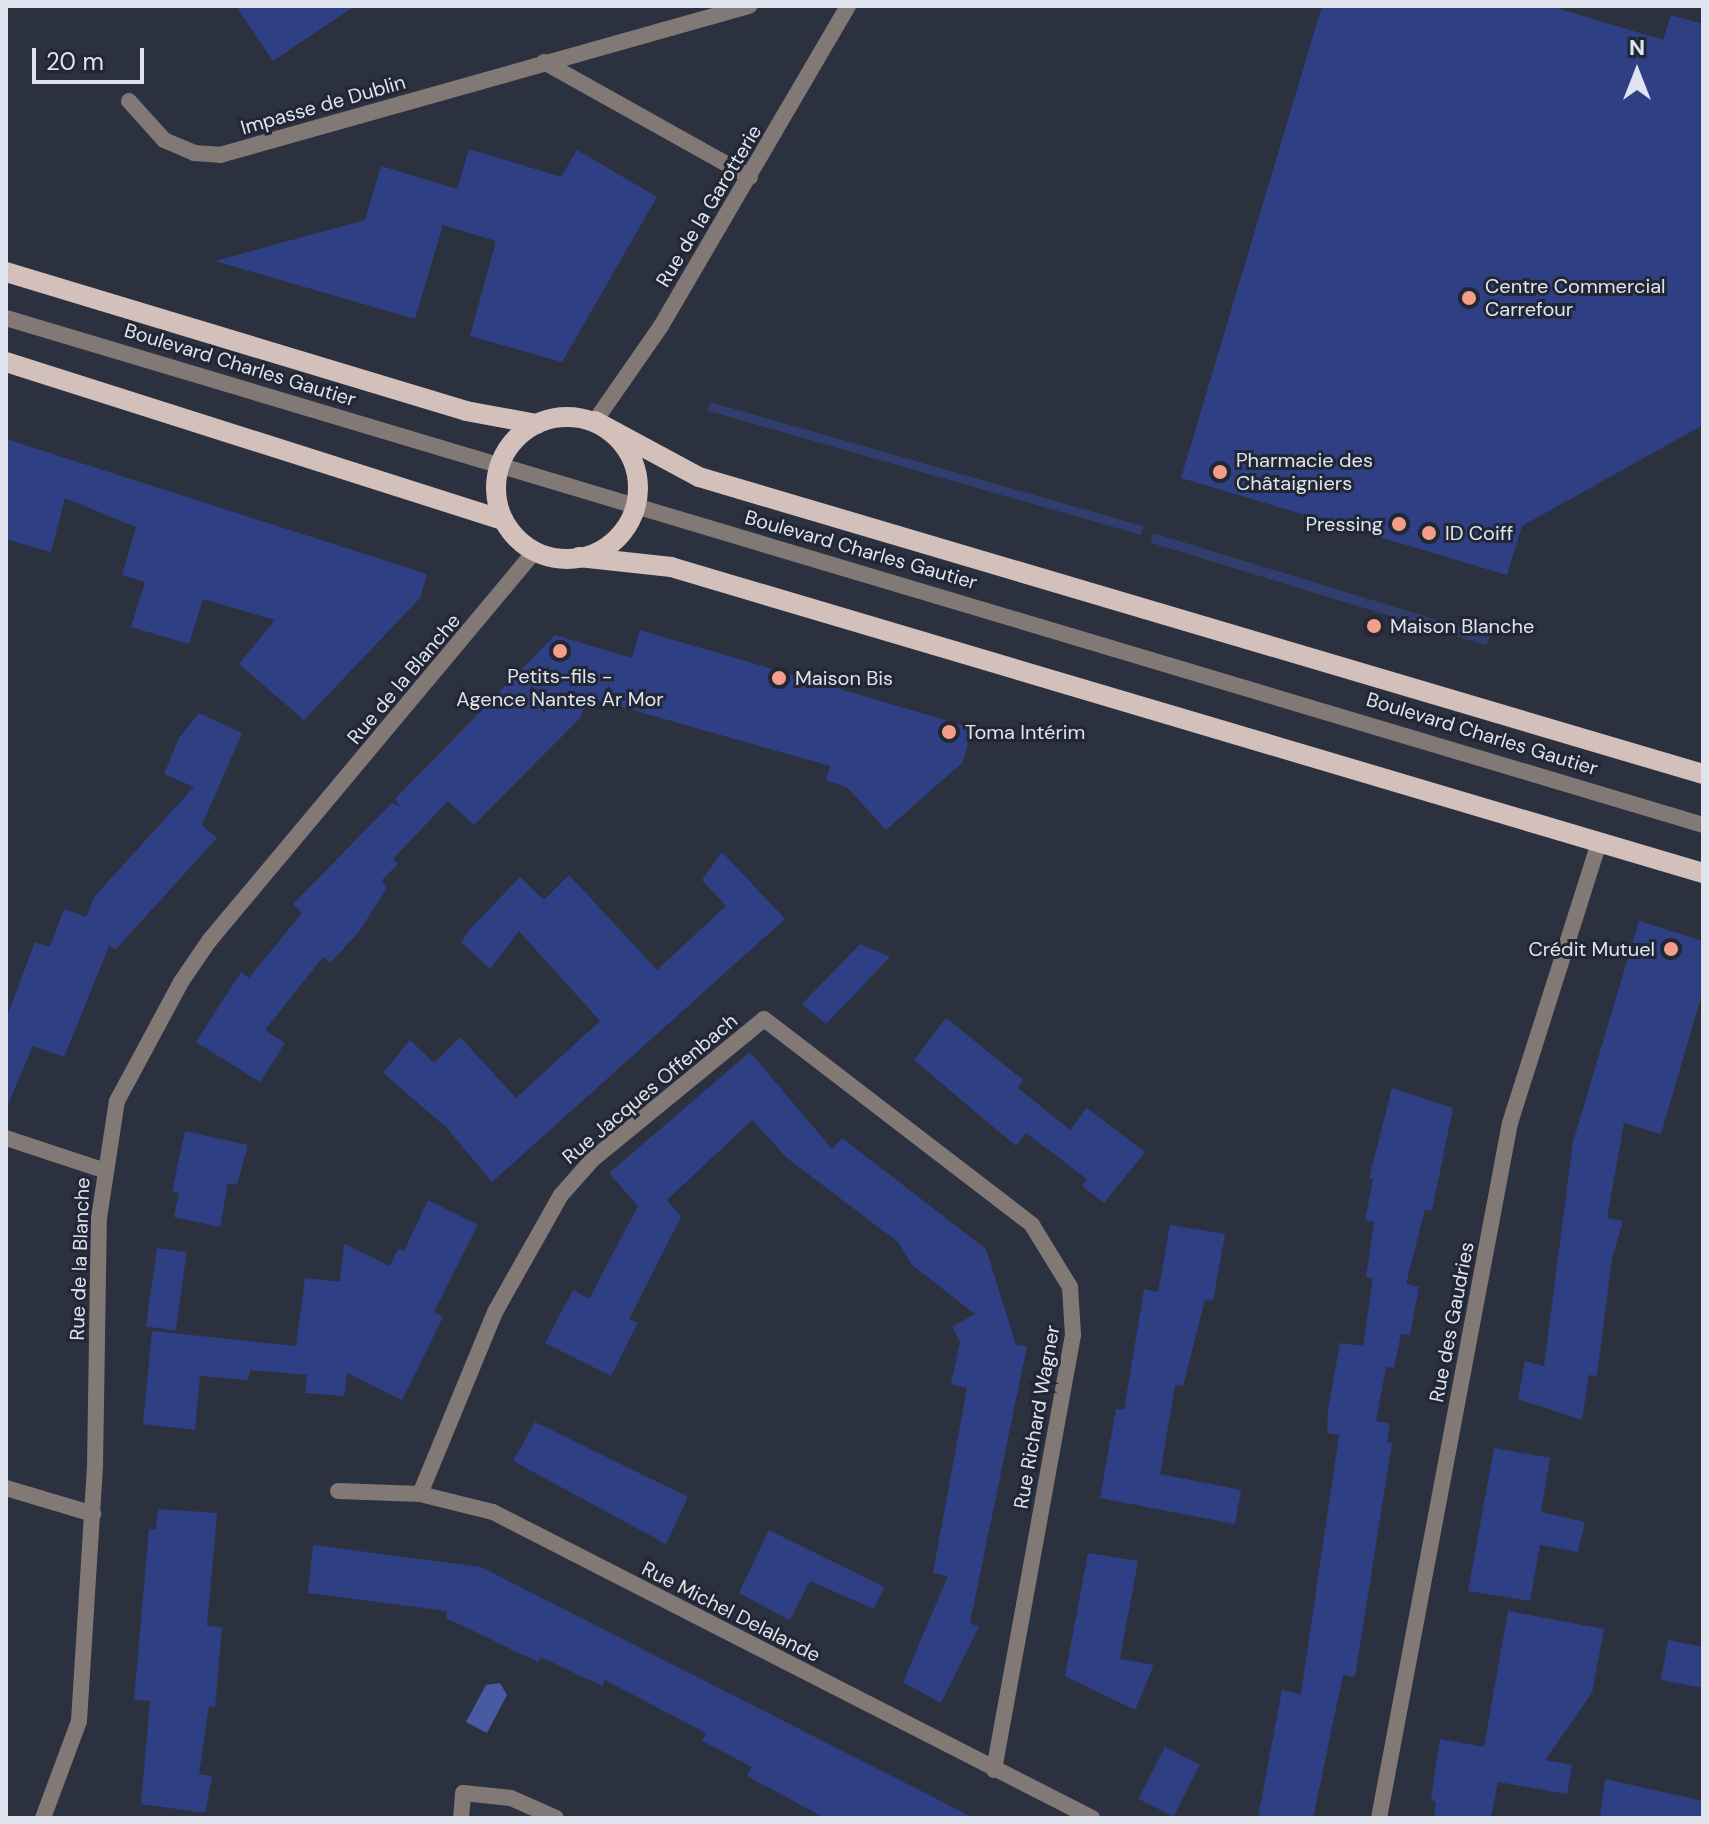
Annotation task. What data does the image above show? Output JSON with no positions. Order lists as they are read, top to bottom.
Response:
{
  "streets": {
    "main road": ["Boulevard Charles Gautier"],
    "street": [
      "Impasse de Dublin",
      "Rue de la Garotterie",
      "Rue de la Blanche",
      "Rue Jacques Offenbach",
      "Rue des Gaudries",
      "Rue Richard Wagner",
      "Rue Michel Delalande"
    ]
  },
  "crossings": [
    ["Rue de la Garotterie", "Boulevard Charles Gautier"],
    ["Rue Jacques Offenbach", "Rue Richard Wagner"],
    ["Rue Jacques Offenbach", "Rue Michel Delalande"],
    ["Rue Richard Wagner", "Rue Michel Delalande"]
  ],
  "places": [
    "Centre Commercial Carrefour",
    "Pharmacie des Châtaigniers",
    "Pressing",
    "ID Coiff",
    "Maison Blanche",
    "Petits-fils - Agence Nantes Ar Mor",
    "Maison Bis",
    "Toma Intérim",
    "Crédit Mutuel"
  ],
  "scale_bar": "20 m",
  "north": "top"
}
